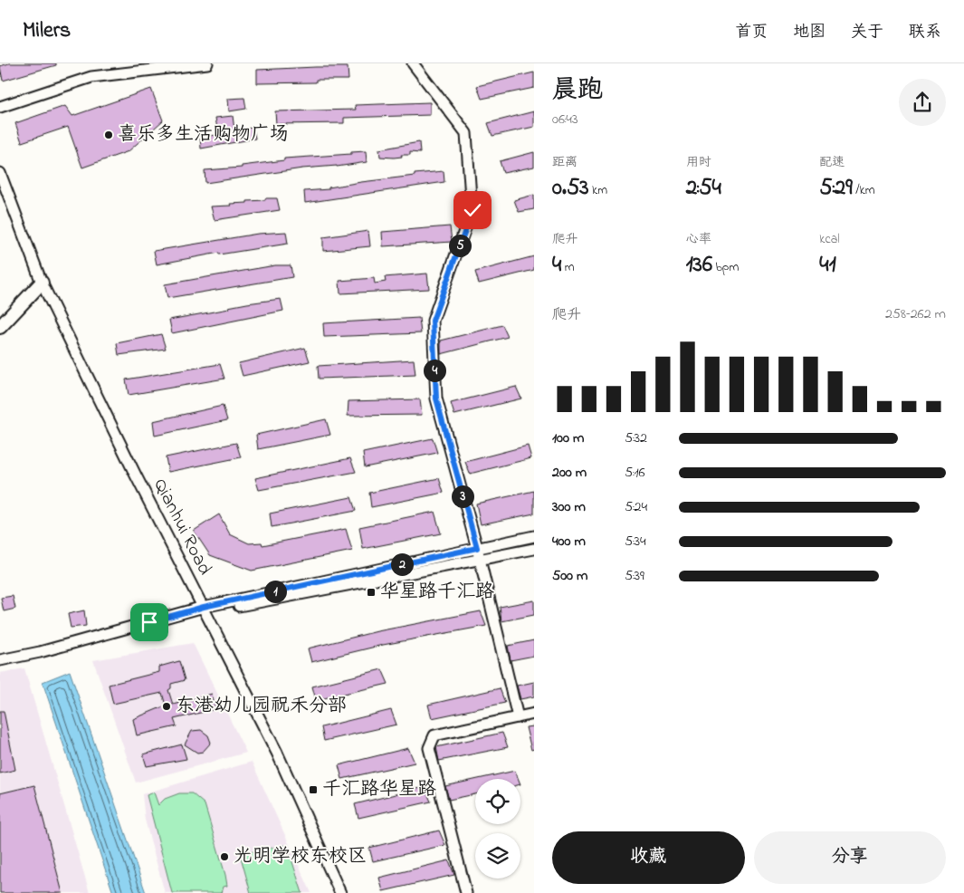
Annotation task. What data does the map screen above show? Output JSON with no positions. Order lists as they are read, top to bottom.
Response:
{
  "streets": {
    "street": ["Qianhui Road"]
  },
  "places": {
    "other": ["喜乐多生活购物广场", "东港幼儿园祝禾分部", "光明学校东校区"],
    "transit": ["华星路千汇路", "千汇路华星路"]
  },
  "page": {
    "header": "Milers",
    "nav": [
      "首页",
      "地图",
      "关于",
      "联系"
    ],
    "heading": ["晨跑", "06:43"],
    "stats": [
      ["距离", "0.53 km"],
      ["用时", "2:54"],
      ["配速", "5:29 /km"],
      ["爬升", "4 m"],
      ["心率", "136 bpm"],
      ["kcal", "41"]
    ],
    "pins": [
      "5",
      "4",
      "3",
      "2",
      "1"
    ],
    "chart": ["爬升", "258–262 m"],
    "list": [
      {
        "name": "100 m",
        "note": "5:32"
      },
      {
        "name": "200 m",
        "note": "5:16"
      },
      {
        "name": "300 m",
        "note": "5:24"
      },
      {
        "name": "400 m",
        "note": "5:34"
      },
      {
        "name": "500 m",
        "note": "5:39"
      }
    ],
    "buttons": ["收藏", "分享"]
  }
}
